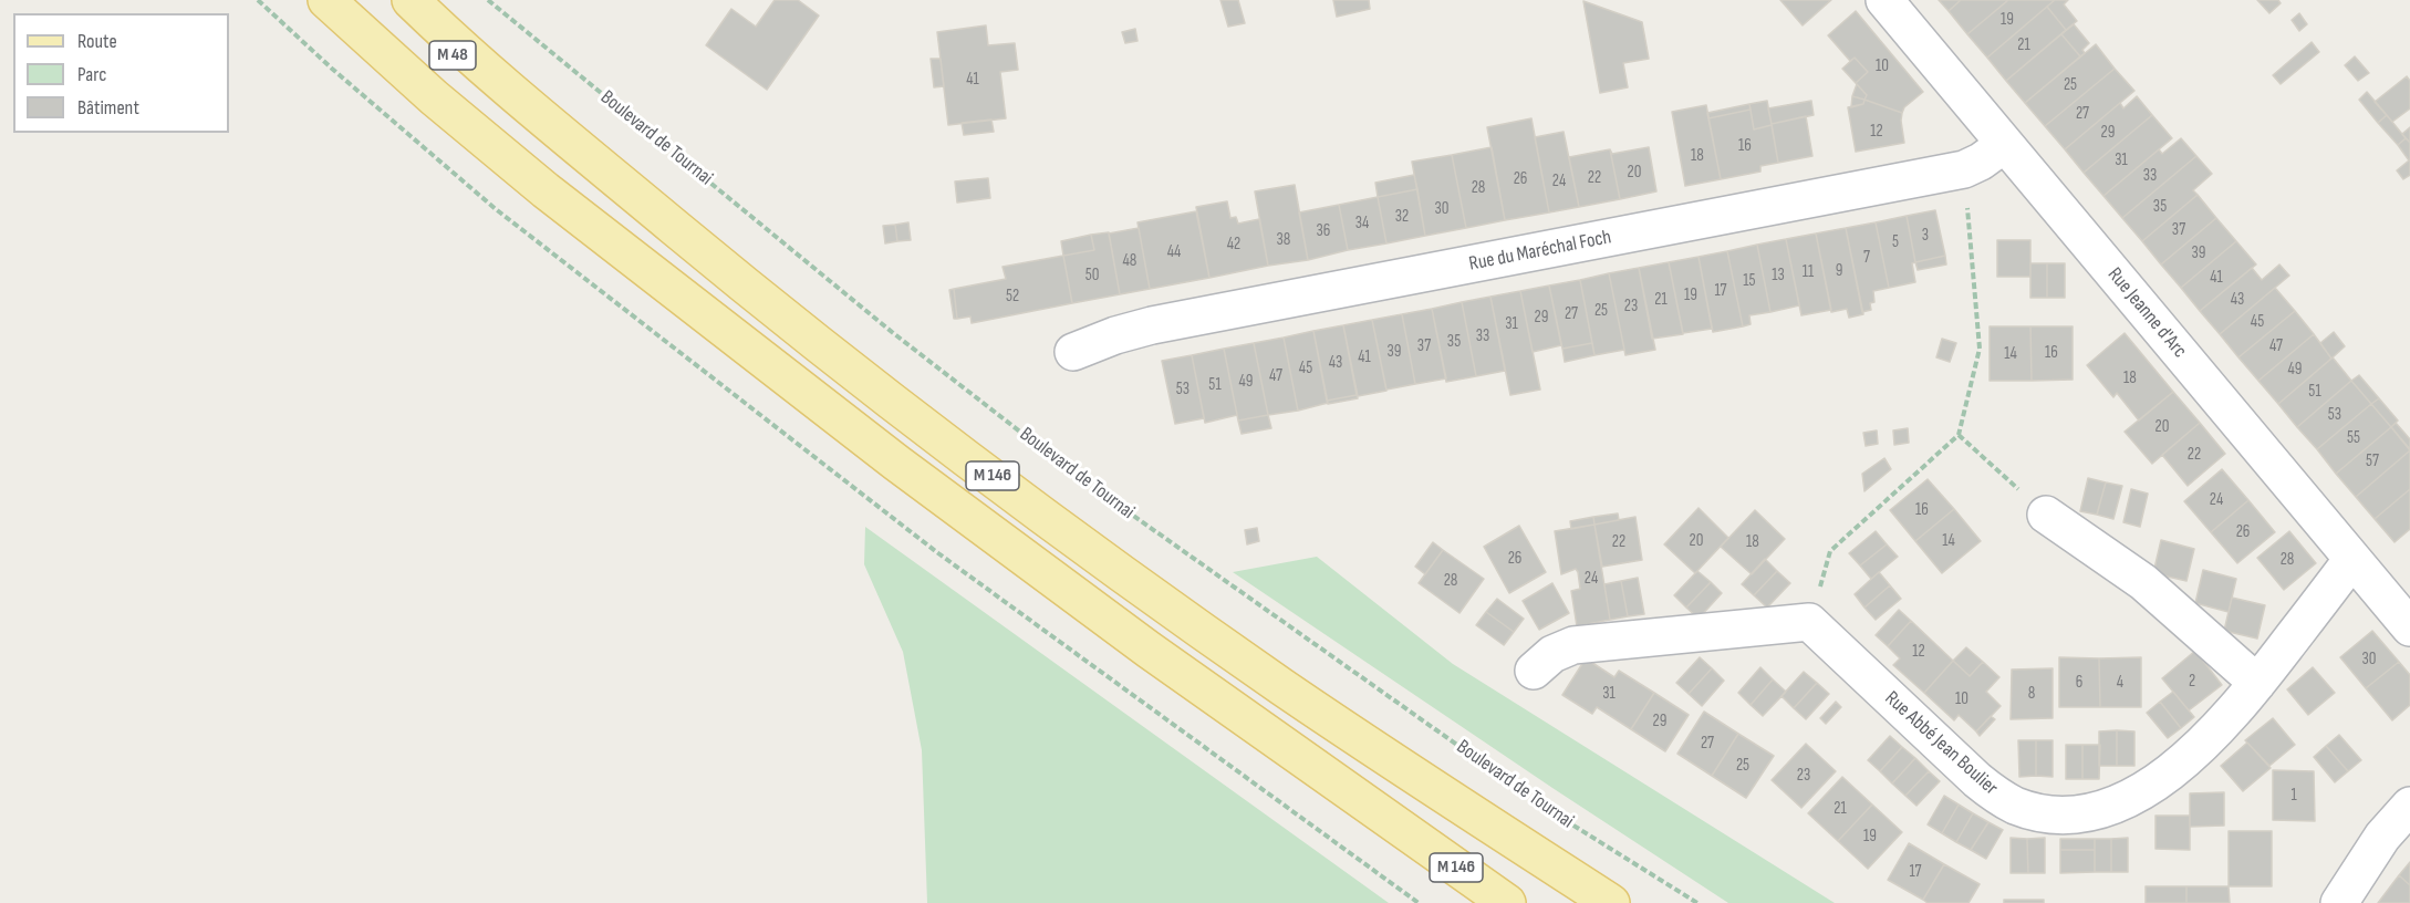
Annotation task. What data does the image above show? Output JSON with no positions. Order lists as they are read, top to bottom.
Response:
{
  "streets": {
    "main road": ["M 48", "M 146"],
    "street": ["Rue du Maréchal Foch", "Rue Jeanne d'Arc", "Rue Abbé Jean Boulier"],
    "path": ["Boulevard de Tournai"]
  },
  "crossings": [
    ["M 48", "M 146"],
    ["Rue du Maréchal Foch", "Rue Jeanne d'Arc"],
    ["Rue Jeanne d'Arc", "Rue Abbé Jean Boulier"]
  ],
  "house_numbers": [
    "19",
    "21",
    "10",
    "41",
    "25",
    "27",
    "12",
    "29",
    "16",
    "18",
    "31",
    "20",
    "33",
    "22",
    "26",
    "24",
    "28",
    "35",
    "30",
    "32",
    "34",
    "37",
    "36",
    "3",
    "38",
    "5",
    "42",
    "44",
    "39",
    "7",
    "48",
    "9",
    "11",
    "50",
    "13",
    "41",
    "15",
    "17",
    "19",
    "52",
    "21",
    "43",
    "23",
    "25",
    "27",
    "29",
    "45",
    "31",
    "33",
    "35",
    "37",
    "47",
    "39",
    "16",
    "14",
    "41",
    "43",
    "45",
    "49",
    "47",
    "18",
    "49",
    "51",
    "53",
    "51",
    "53",
    "20",
    "55",
    "22",
    "57",
    "24",
    "16",
    "26",
    "20",
    "14",
    "22",
    "18",
    "26",
    "28",
    "24",
    "28",
    "12",
    "30",
    "2",
    "6",
    "4",
    "31",
    "8",
    "10",
    "29",
    "27",
    "25",
    "23",
    "1",
    "21",
    "19",
    "17"
  ],
  "legend": ["Route", "Parc", "Bâtiment"]
}
